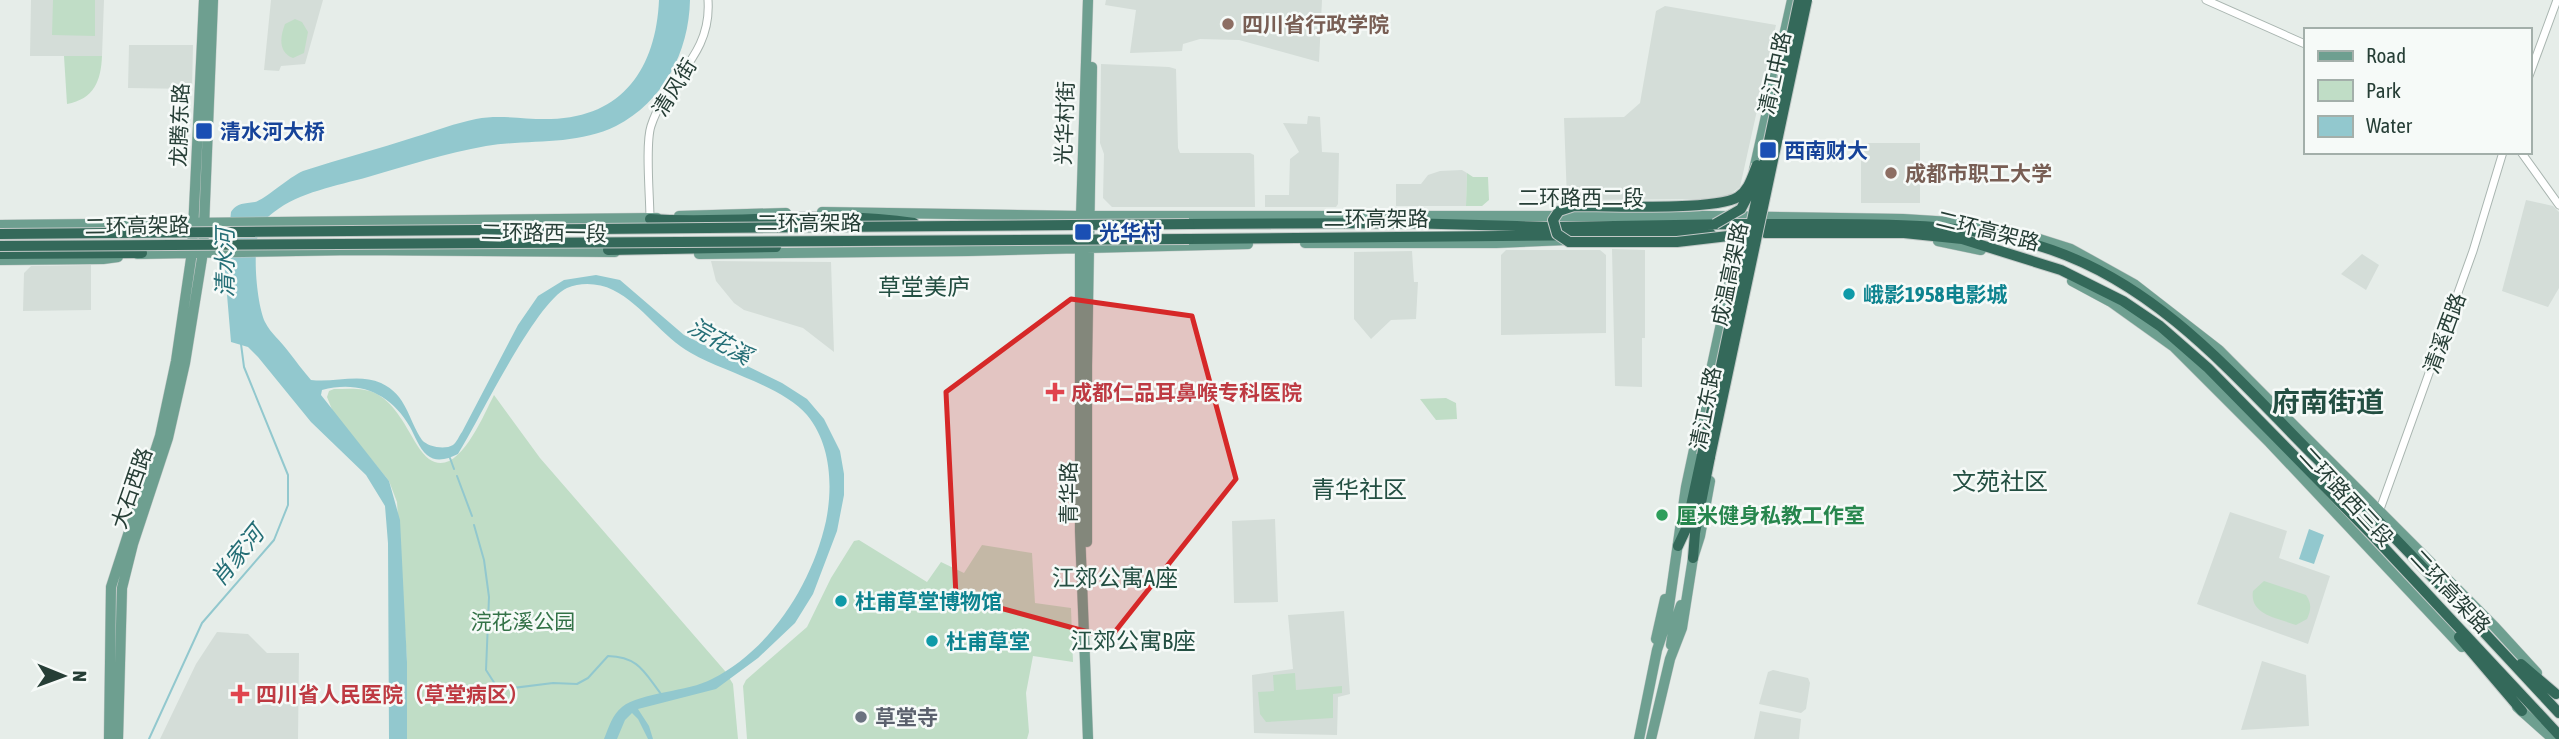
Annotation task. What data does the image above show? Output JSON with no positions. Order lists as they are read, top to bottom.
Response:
{
  "streets": {
    "highway": ["二环高架路", "成温高架路"],
    "main road": [
      "清江中路",
      "光华村街",
      "龙腾东路",
      "二环路西二段",
      "二环路西一段",
      "清江东路",
      "大石西路",
      "青华路",
      "二环路西三段"
    ],
    "street": ["清风街", "清溪西路"]
  },
  "crossings": [
    ["清江中路", "二环路西二段"],
    ["清江中路", "二环高架路"],
    ["清江中路", "成温高架路"],
    ["清江中路", "清江东路"],
    ["清风街", "二环路西一段"],
    ["光华村街", "二环路西二段"],
    ["光华村街", "二环路西一段"],
    ["光华村街", "青华路"],
    ["龙腾东路", "二环路西一段"],
    ["龙腾东路", "大石西路"],
    ["二环路西二段", "二环高架路"],
    ["二环路西二段", "二环路西一段"],
    ["二环路西二段", "清江东路"],
    ["二环路西二段", "青华路"],
    ["二环路西二段", "二环路西三段"],
    ["二环高架路", "清江东路"],
    ["二环路西一段", "大石西路"],
    ["二环路西一段", "青华路"],
    ["成温高架路", "清江东路"],
    ["清溪西路", "二环路西三段"]
  ],
  "districts": [
    "草堂美庐",
    "府南街道",
    "文苑社区",
    "青华社区",
    "江郊公寓A座",
    "江郊公寓B座"
  ],
  "water": ["清水河", "浣花溪", "肖家河"],
  "parks": ["浣花溪公园"],
  "places": {
    "other": [
      "四川省行政学院",
      "成都市职工大学",
      "峨影1958电影城",
      "厘米健身私教工作室",
      "杜甫草堂博物馆",
      "杜甫草堂",
      "草堂寺"
    ],
    "transit": ["清水河大桥", "西南财大", "光华村"],
    "health": ["成都仁品耳鼻喉专科医院", "四川省人民医院（草堂病区）"]
  },
  "legend": ["Road", "Park", "Water"],
  "north": "right"
}
